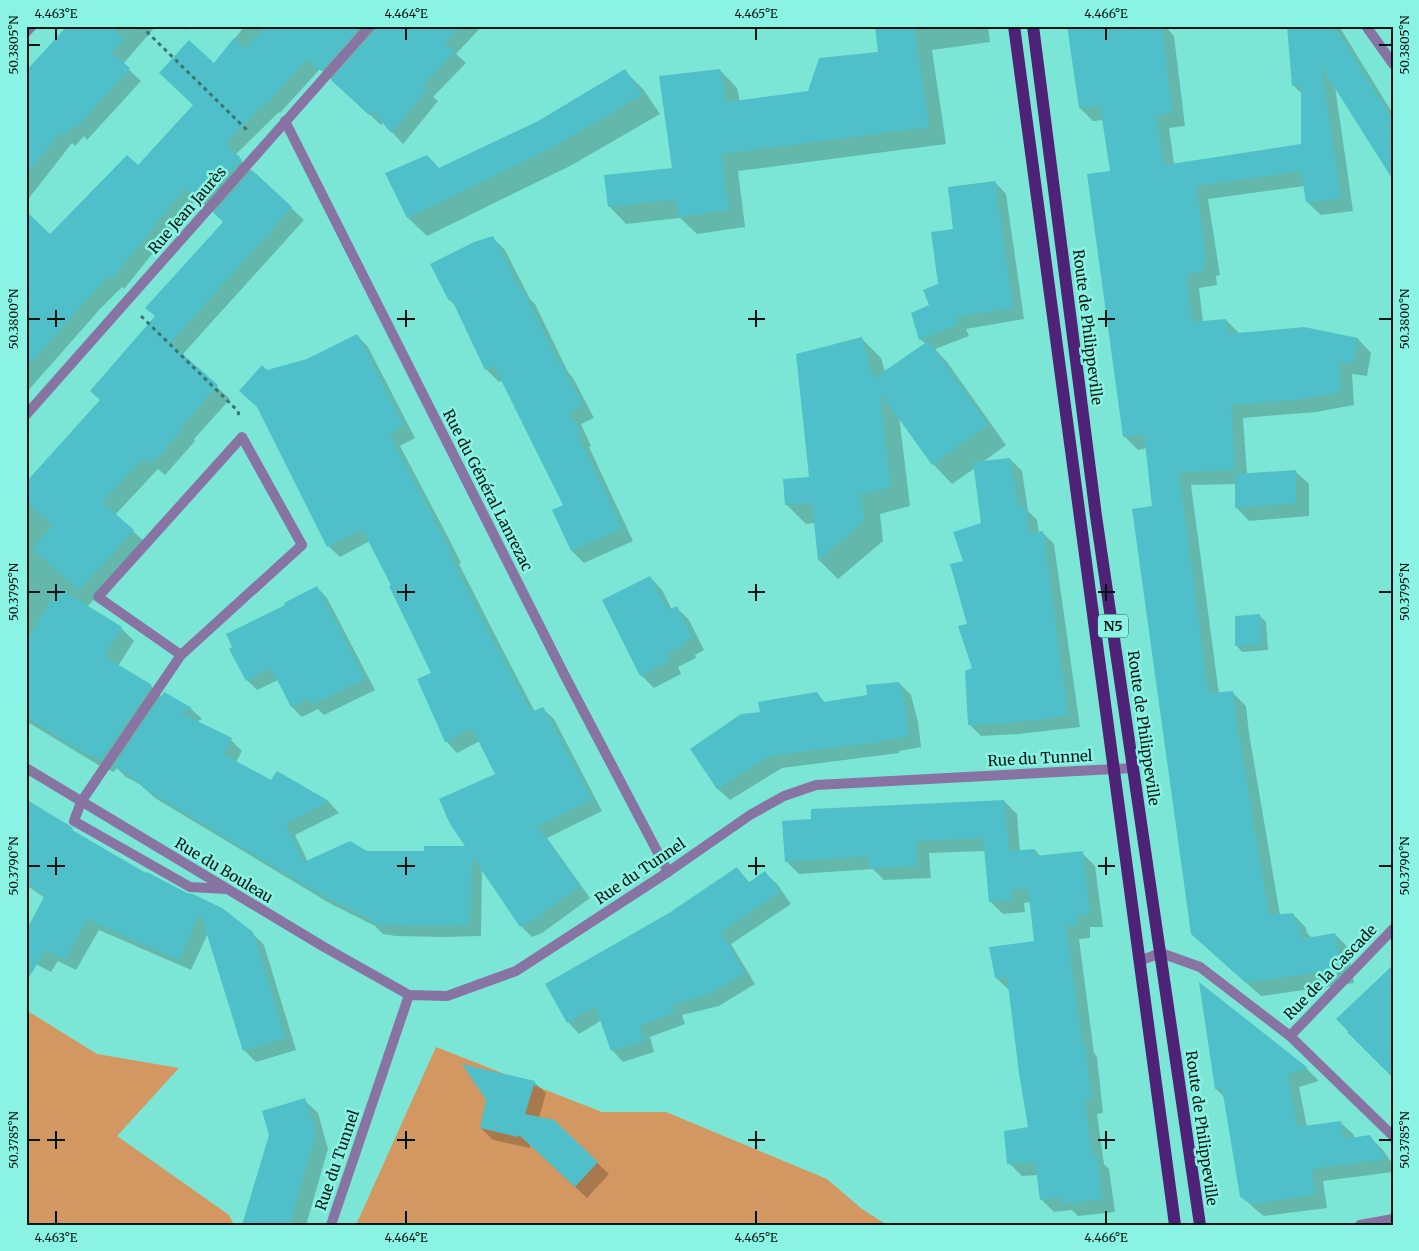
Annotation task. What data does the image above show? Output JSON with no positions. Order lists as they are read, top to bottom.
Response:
{
  "streets": {
    "main road": ["Route de Philippeville", "N5"],
    "street": [
      "Rue Jean Jaurès",
      "Rue du Général Lanrezac",
      "Rue du Tunnel",
      "Rue du Bouleau",
      "Rue de la Cascade"
    ]
  },
  "crossings": [
    ["Rue Jean Jaurès", "Rue du Général Lanrezac"],
    ["Route de Philippeville", "Rue du Tunnel"],
    ["Route de Philippeville", "Rue de la Cascade"],
    ["Rue du Général Lanrezac", "Rue du Tunnel"],
    ["N5", "Rue du Tunnel"],
    ["Rue du Tunnel", "Rue du Bouleau"]
  ],
  "coordinates": [
    "4.463°E",
    "4.464°E",
    "4.465°E",
    "4.466°E",
    "50.3805°N",
    "50.3800°N",
    "50.3795°N",
    "50.3790°N",
    "50.3785°N"
  ]
}
